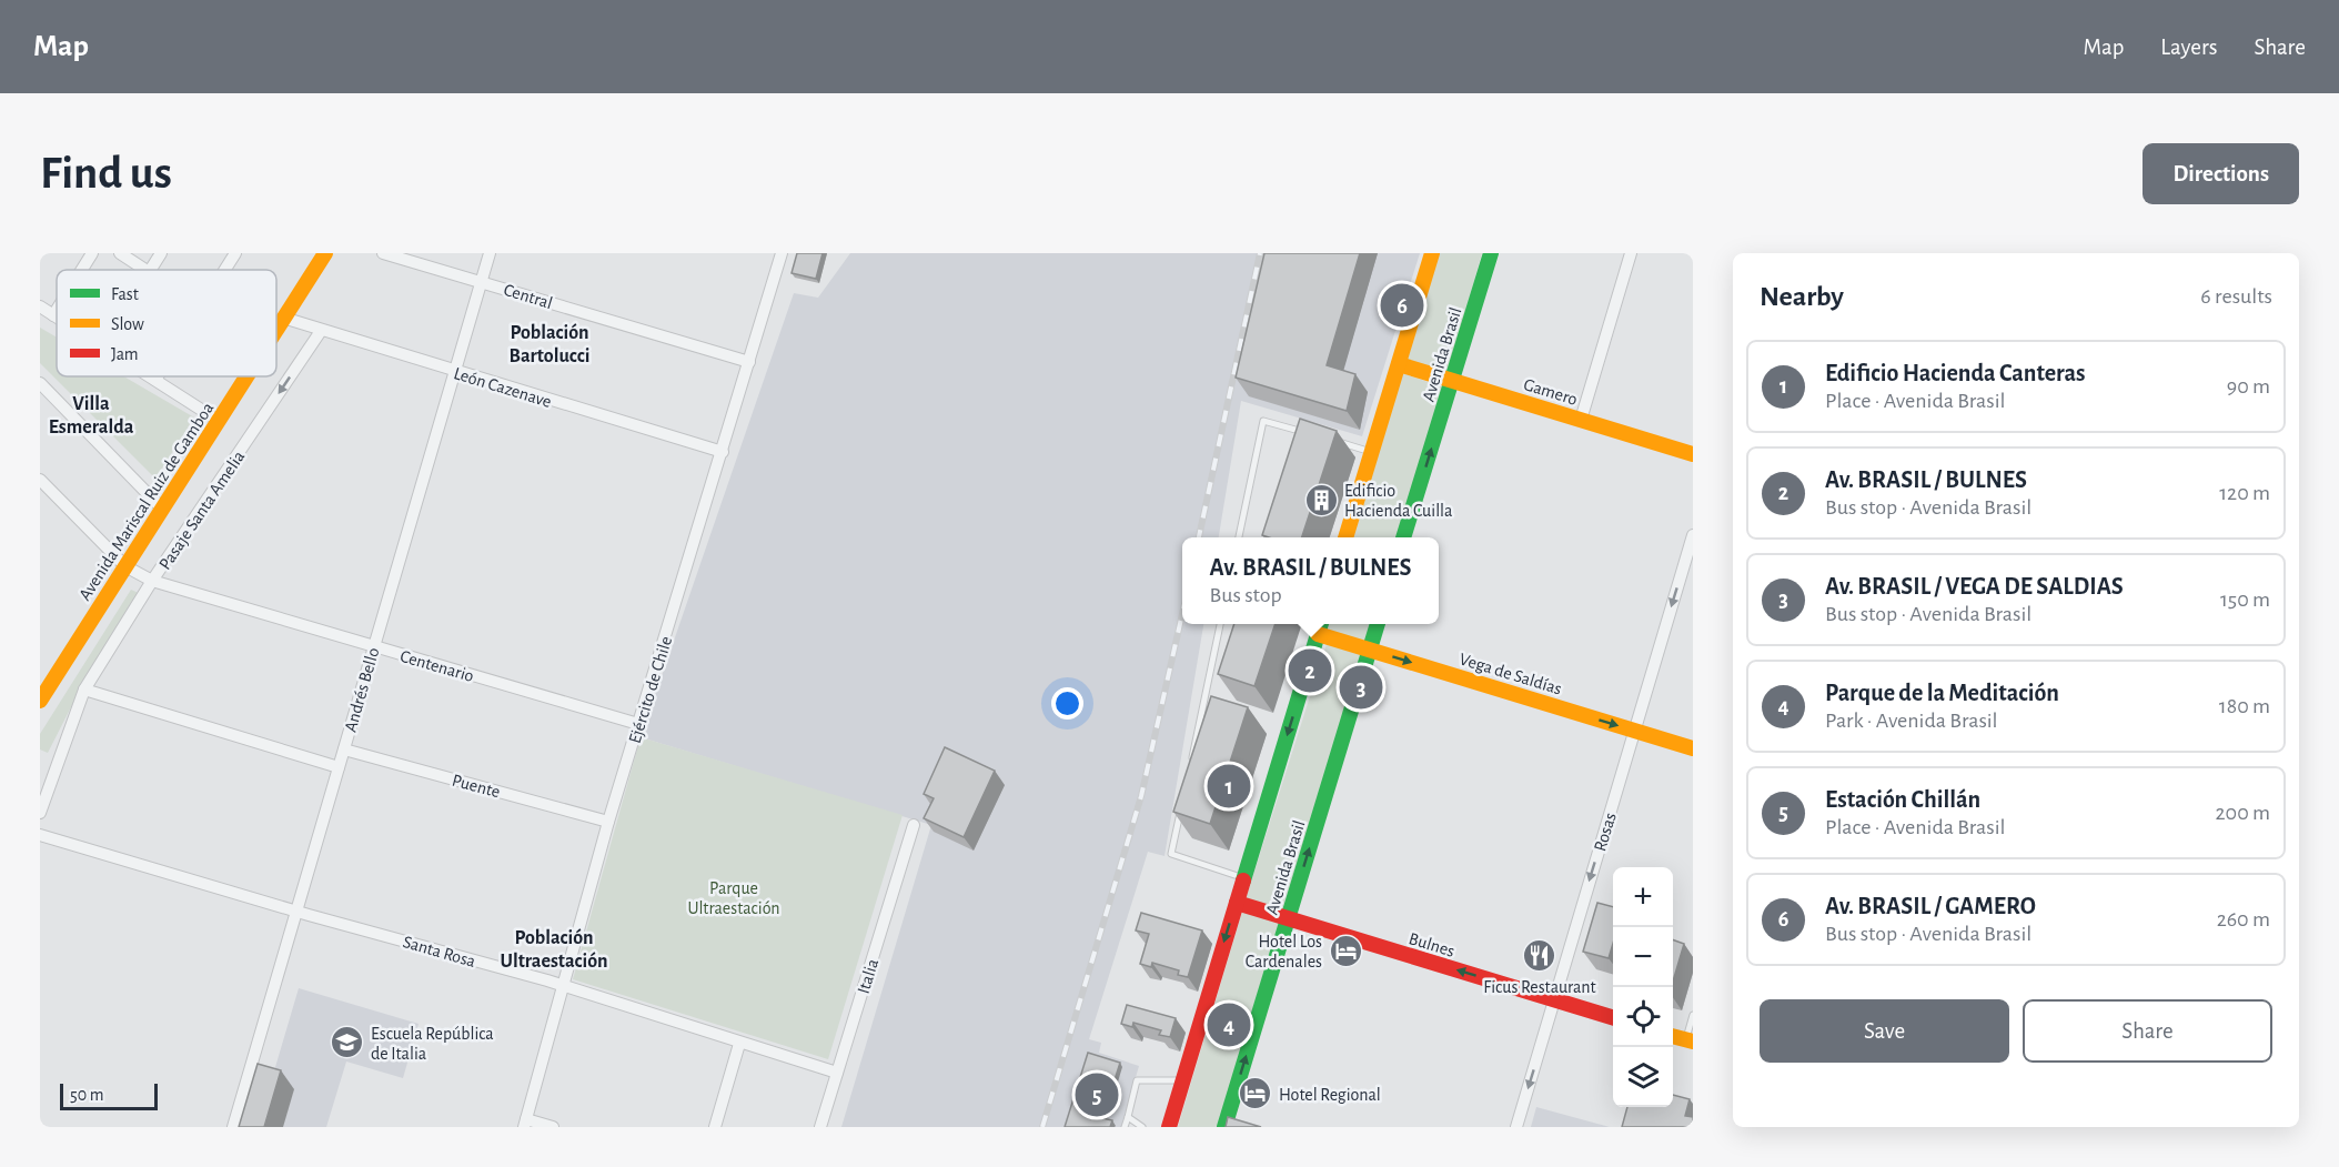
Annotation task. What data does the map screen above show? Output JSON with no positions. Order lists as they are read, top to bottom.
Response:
{
  "streets": {
    "main road": [
      "Avenida Brasil",
      "Gamero",
      "Avenida Mariscal Ruiz de Gamboa",
      "Vega de Saldías",
      "Bulnes"
    ],
    "street": [
      "Central",
      "León Cazenave",
      "Pasaje Santa Amelia",
      "Centenario",
      "Andrés Bello",
      "Ejército de Chile",
      "Puente",
      "Rosas",
      "Santa Rosa",
      "Italia"
    ]
  },
  "crossings": [
    ["Central", "Andrés Bello"],
    ["Central", "Ejército de Chile"],
    ["Avenida Brasil", "Gamero"],
    ["Avenida Brasil", "Vega de Saldías"],
    ["Avenida Brasil", "Bulnes"],
    ["León Cazenave", "Avenida Mariscal Ruiz de Gamboa"],
    ["León Cazenave", "Pasaje Santa Amelia"],
    ["León Cazenave", "Andrés Bello"],
    ["León Cazenave", "Ejército de Chile"],
    ["Avenida Mariscal Ruiz de Gamboa", "Centenario"],
    ["Pasaje Santa Amelia", "Centenario"],
    ["Centenario", "Andrés Bello"],
    ["Centenario", "Ejército de Chile"],
    ["Vega de Saldías", "Rosas"],
    ["Andrés Bello", "Puente"],
    ["Andrés Bello", "Santa Rosa"],
    ["Ejército de Chile", "Puente"],
    ["Ejército de Chile", "Santa Rosa"],
    ["Rosas", "Bulnes"],
    ["Santa Rosa", "Italia"]
  ],
  "one_way": [
    "Pasaje Santa Amelia",
    "Vega de Saldías",
    "Rosas",
    "Bulnes"
  ],
  "districts": ["Población Bartolucci", "Villa Esmeralda", "Población Ultraestación"],
  "parks": ["Parque Ultraestación"],
  "places": {
    "building": ["Edificio Hacienda Cuilla"],
    "hotel": ["Hotel Los Cardenales", "Hotel Regional"],
    "restaurant": ["Ficus Restaurant"],
    "school or university": ["Escuela República de Italia"]
  },
  "legend": ["Fast", "Slow", "Jam"],
  "scale_bar": "50 m",
  "page": {
    "header": "Map",
    "nav": ["Map", "Layers", "Share"],
    "buttons": [
      "Directions",
      ["Save", "Share"]
    ],
    "title": "Find us",
    "heading": ["Nearby", "6 results"],
    "pins": [
      "6",
      "2",
      "3",
      "1",
      "4",
      "5"
    ],
    "list": [
      {
        "mark": "1",
        "name": "Edificio Hacienda Canteras",
        "note": "Place · Avenida Brasil",
        "value": "90 m"
      },
      {
        "mark": "2",
        "name": "Av. BRASIL / BULNES",
        "note": "Bus stop · Avenida Brasil",
        "value": "120 m"
      },
      {
        "mark": "3",
        "name": "Av. BRASIL / VEGA DE SALDIAS",
        "note": "Bus stop · Avenida Brasil",
        "value": "150 m"
      },
      {
        "mark": "4",
        "name": "Parque de la Meditación",
        "note": "Park · Avenida Brasil",
        "value": "180 m"
      },
      {
        "mark": "5",
        "name": "Estación Chillán",
        "note": "Place · Avenida Brasil",
        "value": "200 m"
      },
      {
        "mark": "6",
        "name": "Av. BRASIL / GAMERO",
        "note": "Bus stop · Avenida Brasil",
        "value": "260 m"
      }
    ],
    "popup": ["Av. BRASIL / BULNES", "Bus stop"],
    "map_buttons": ["+", "−"],
    "scale": "50 m"
  }
}
